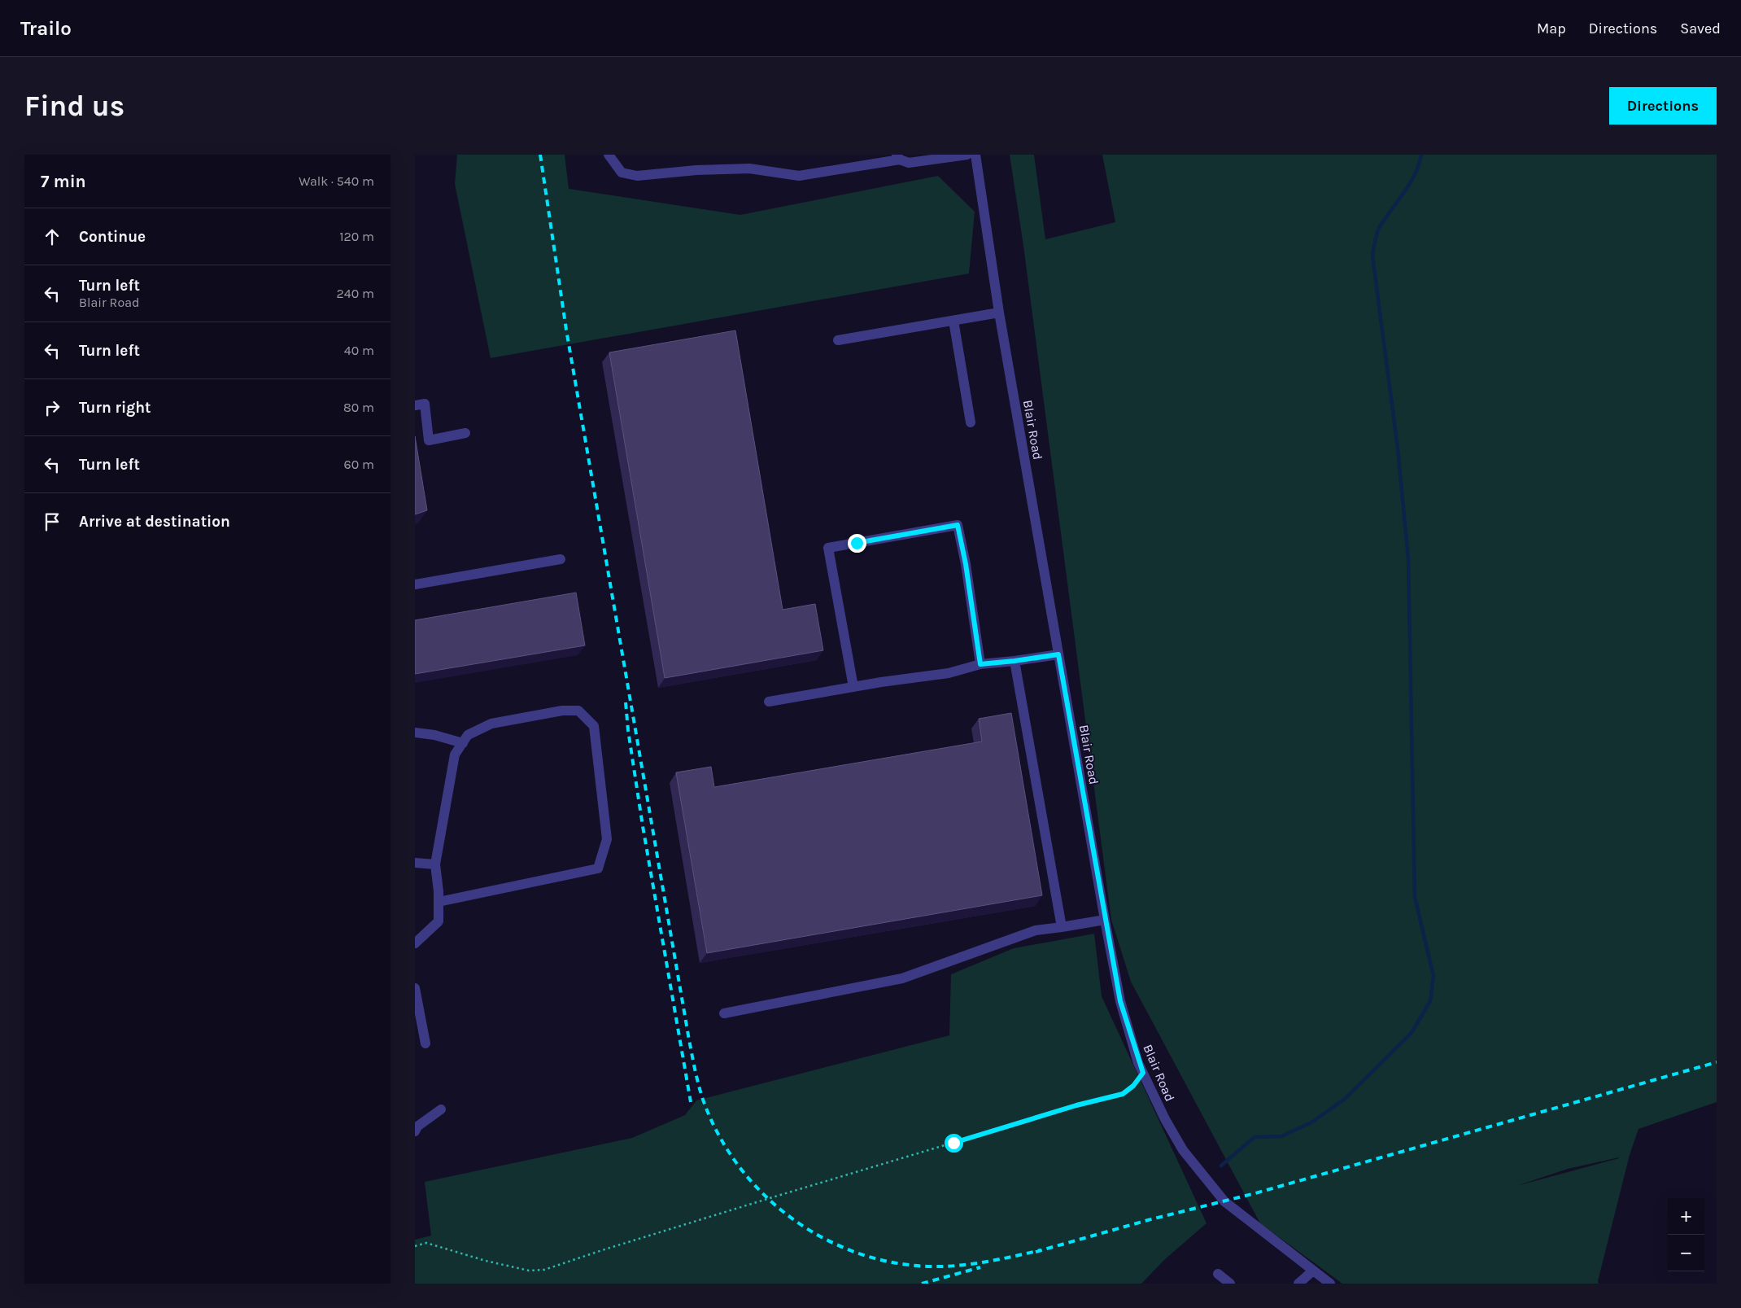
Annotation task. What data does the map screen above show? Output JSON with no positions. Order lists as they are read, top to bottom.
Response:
{
  "streets": {
    "street": ["Blair Road"]
  },
  "page": {
    "header": "Trailo",
    "nav": ["Map", "Directions", "Saved"],
    "buttons": "Directions",
    "title": "Find us",
    "heading": ["7 min", "Walk · 540 m"],
    "list": [
      ["Continue", "120 m"],
      ["Turn left", "Blair Road", "240 m"],
      ["Turn left", "40 m"],
      ["Turn right", "80 m"],
      ["Turn left", "60 m"],
      "Arrive at destination"
    ],
    "map_buttons": ["+", "−"]
  }
}
